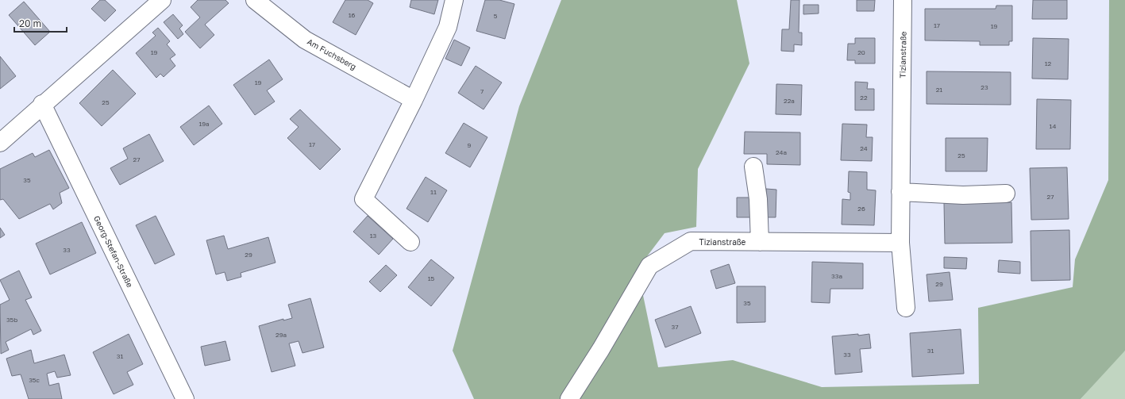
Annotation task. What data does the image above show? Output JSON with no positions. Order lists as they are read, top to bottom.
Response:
{
  "streets": {
    "street": ["Am Fuchsberg", "Tizianstraße", "Georg-Stefan-Straße"]
  },
  "house_numbers": [
    "16",
    "5",
    "17",
    "19",
    "19",
    "20",
    "12",
    "19",
    "23",
    "21",
    "7",
    "22",
    "22a",
    "25",
    "19a",
    "14",
    "17",
    "9",
    "24",
    "24a",
    "25",
    "27",
    "35",
    "11",
    "27",
    "26",
    "13",
    "33",
    "29",
    "33a",
    "15",
    "29",
    "35",
    "35b",
    "37",
    "29a",
    "31",
    "33",
    "31",
    "35c"
  ],
  "scale_bar": "20 m"
}
